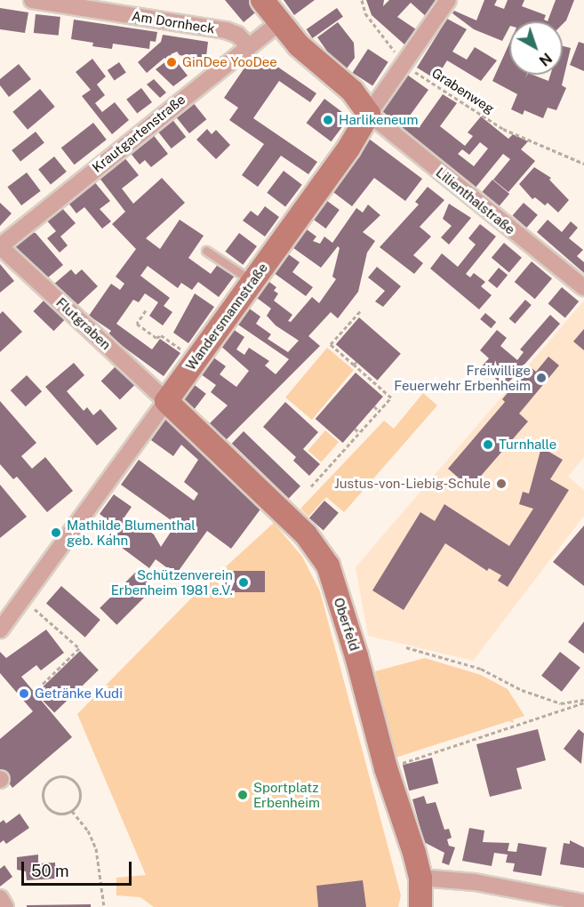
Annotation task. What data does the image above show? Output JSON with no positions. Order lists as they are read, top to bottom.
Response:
{
  "streets": {
    "street": [
      "Am Dornheck",
      "Krautgartenstraße",
      "Lilienthalstraße",
      "Wandersmannstraße",
      "Flutgraben",
      "Oberfeld"
    ],
    "path": ["Grabenweg"]
  },
  "crossings": [
    ["Am Dornheck", "Krautgartenstraße"],
    ["Grabenweg", "Wandersmannstraße"],
    ["Krautgartenstraße", "Flutgraben"],
    ["Lilienthalstraße", "Wandersmannstraße"],
    ["Wandersmannstraße", "Flutgraben"],
    ["Wandersmannstraße", "Oberfeld"],
    ["Flutgraben", "Oberfeld"]
  ],
  "places": [
    "GinDee YooDee",
    "Harlikeneum",
    "Freiwillige Feuerwehr Erbenheim",
    "Turnhalle",
    "Justus-von-Liebig-Schule",
    "Mathilde Blumenthal geb. Kahn",
    "Schützenverein Erbenheim 1981 e.V.",
    "Getränke Kudi",
    "Sportplatz Erbenheim"
  ],
  "scale_bar": "50 m",
  "north": "bottom right"
}
